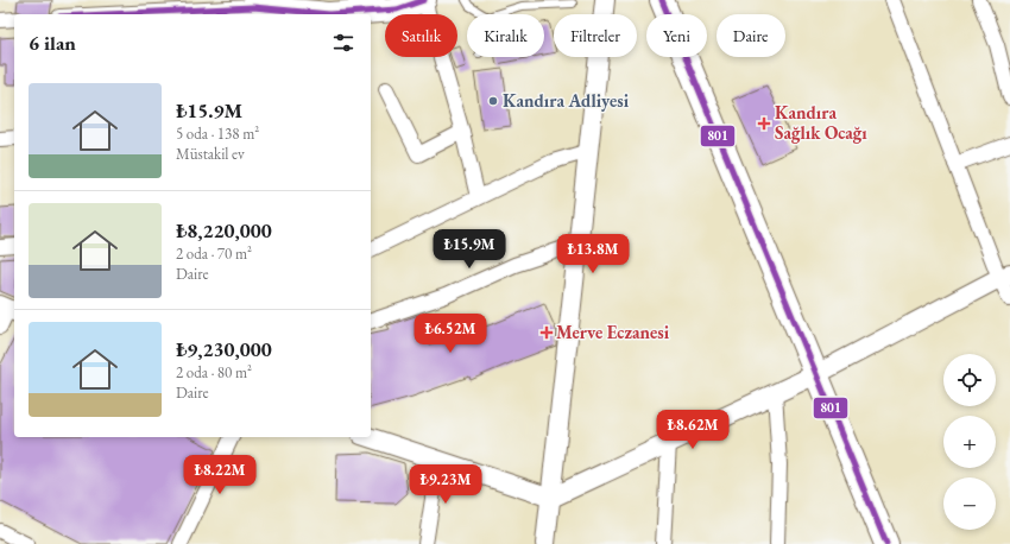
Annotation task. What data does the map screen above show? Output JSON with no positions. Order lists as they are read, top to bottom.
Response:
{
  "places": {
    "other": ["Kandıra Adliyesi"],
    "health": ["Kandıra Sağlık Ocağı", "Merve Eczanesi"]
  },
  "lines": ["transit line 801"],
  "page": {
    "chip": [
      "Satılık",
      "Kiralık",
      "Filtreler",
      "Yeni",
      "Daire"
    ],
    "heading": "6 ilan",
    "list": [
      {
        "name": "₺15.9M",
        "note": "5 oda · 138 m² · Müstakil ev"
      },
      {
        "name": "₺8,220,000",
        "note": "2 oda · 70 m² · Daire"
      },
      {
        "name": "₺9,230,000",
        "note": "2 oda · 80 m² · Daire"
      }
    ],
    "price": [
      "₺15.9M",
      "₺13.8M",
      "₺6.52M",
      "₺8.62M",
      "₺8.22M",
      "₺9.23M"
    ],
    "map_buttons": ["+", "−"]
  }
}
